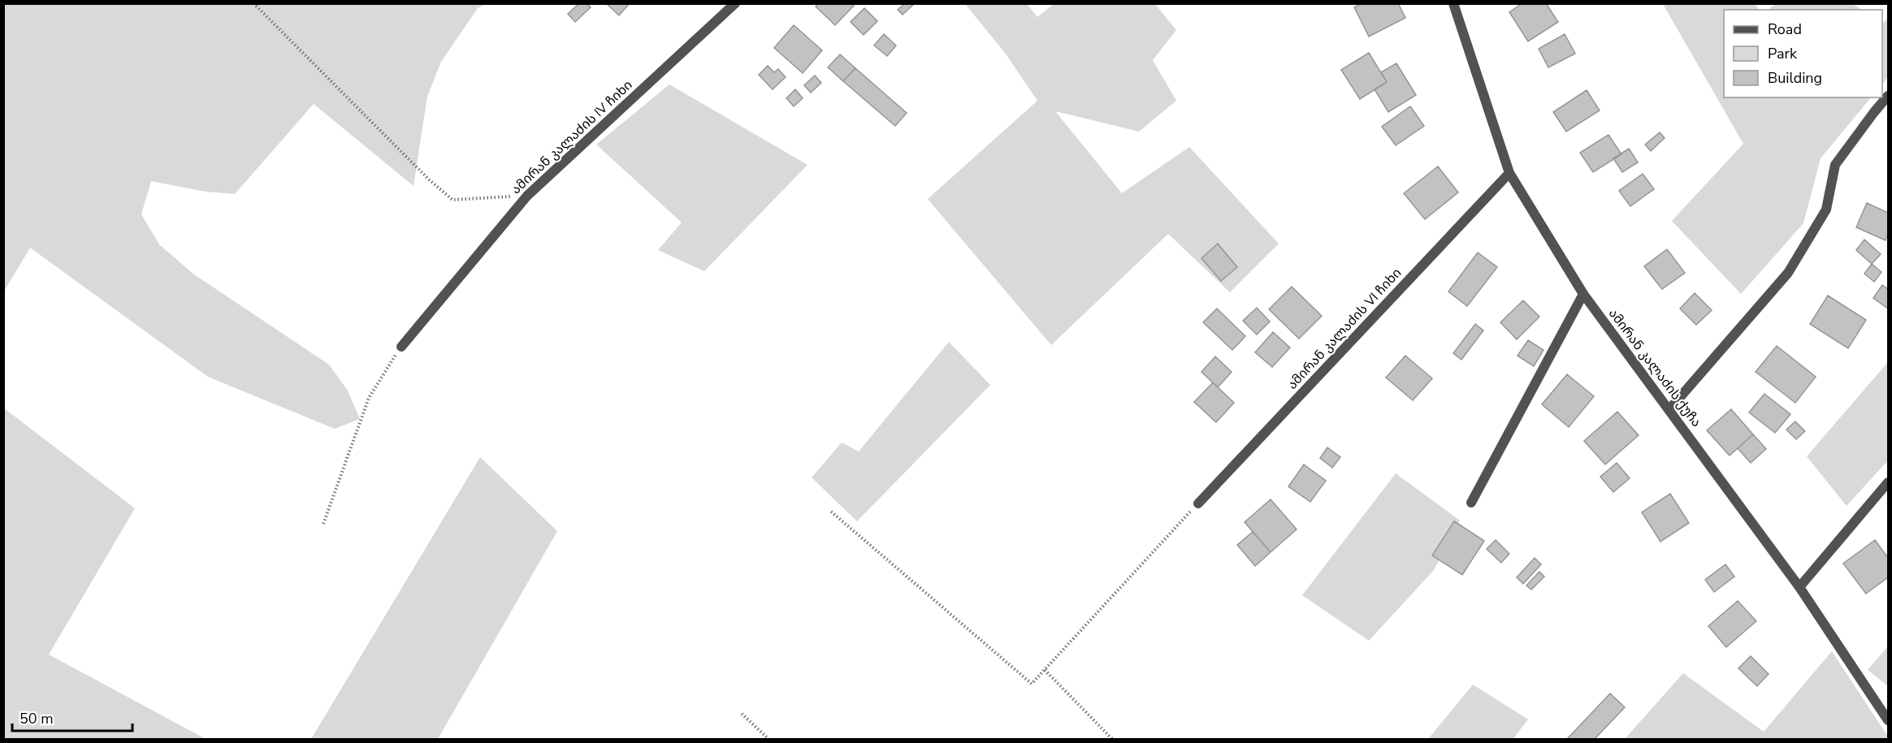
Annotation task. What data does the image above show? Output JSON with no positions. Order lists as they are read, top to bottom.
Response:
{
  "streets": {
    "street": ["ამირან კალაძის IV ჩიხი", "ამირან კალაძის VI ჩიხი", "ამირან კალაძის ქუჩა"]
  },
  "crossings": [
    ["ამირან კალაძის VI ჩიხი", "ამირან კალაძის ქუჩა"]
  ],
  "legend": ["Road", "Park", "Building"],
  "scale_bar": "50 m"
}
